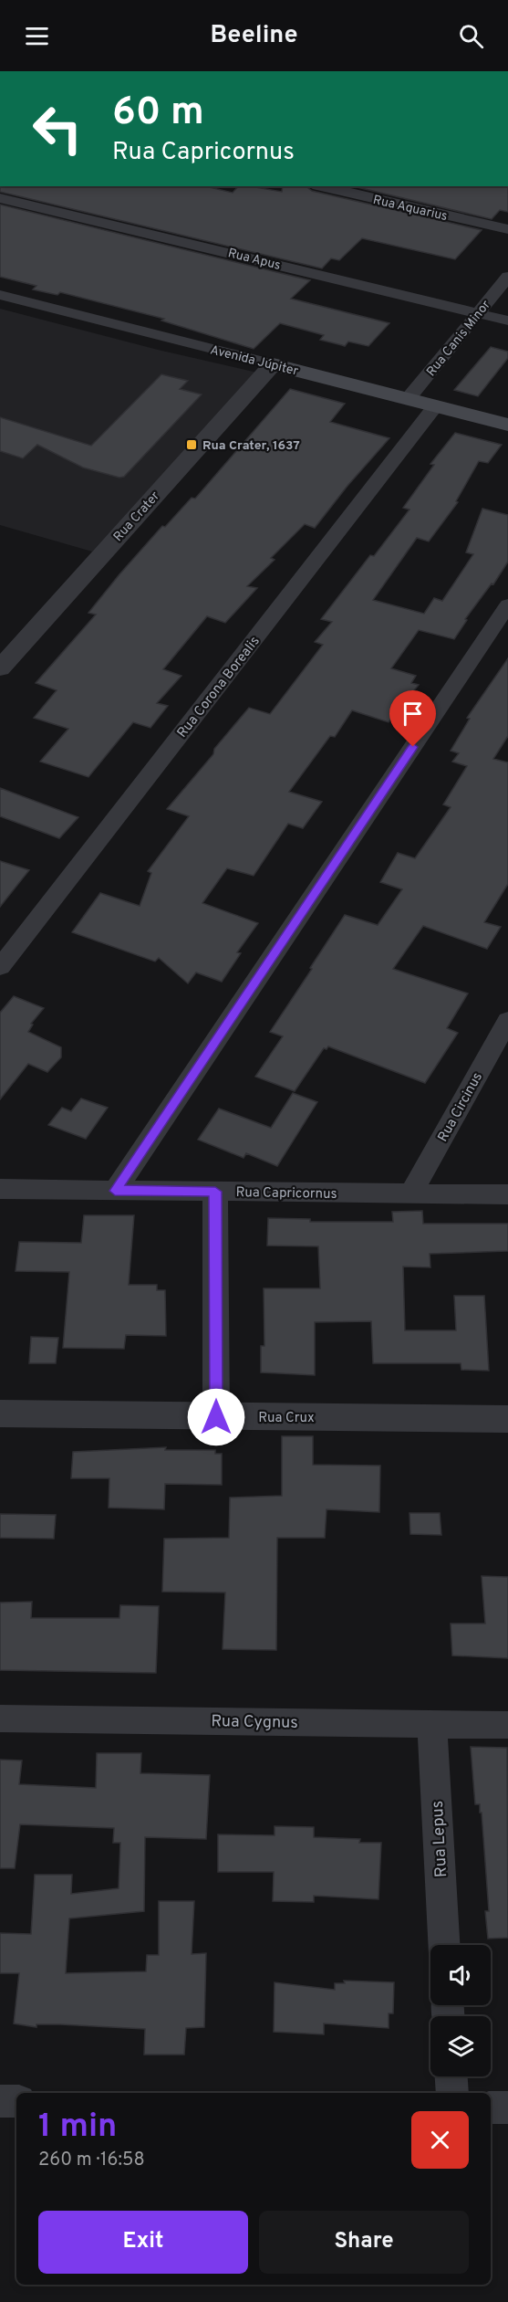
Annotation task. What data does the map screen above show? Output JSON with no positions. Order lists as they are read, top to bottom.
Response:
{
  "streets": {
    "main road": ["Avenida Júpiter"],
    "street": [
      "Rua Aquarius",
      "Rua Apus",
      "Rua Canis Minor",
      "Rua Crater",
      "Rua Corona Borealis",
      "Rua Circinus",
      "Rua Capricornus",
      "Rua Crux",
      "Rua Cygnus",
      "Rua Lepus"
    ]
  },
  "crossings": [
    ["Rua Apus", "Rua Canis Minor"],
    ["Rua Canis Minor", "Avenida Júpiter"],
    ["Avenida Júpiter", "Rua Crater"],
    ["Avenida Júpiter", "Rua Corona Borealis"],
    ["Rua Circinus", "Rua Capricornus"],
    ["Rua Cygnus", "Rua Lepus"]
  ],
  "places": {
    "transit": ["Rua Crater, 1637"]
  },
  "page": {
    "header": "Beeline",
    "turn": ["60 m", "Rua Capricornus"],
    "heading": ["1 min", "260 m · 16:58"],
    "buttons": ["Exit", "Share"]
  }
}
